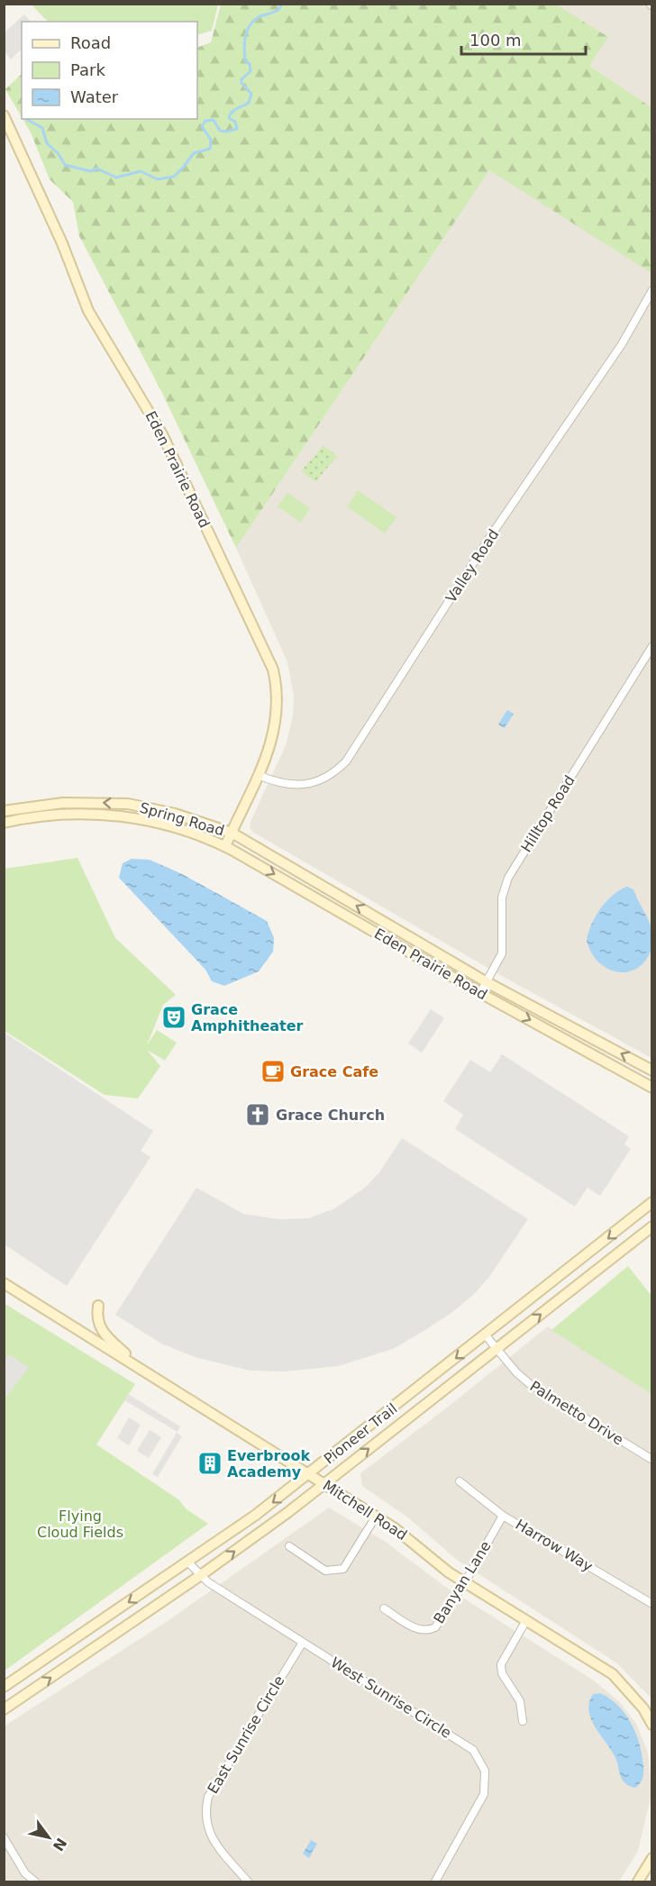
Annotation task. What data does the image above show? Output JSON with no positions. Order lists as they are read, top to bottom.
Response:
{
  "streets": {
    "main road": [
      "Eden Prairie Road",
      "Spring Road",
      "Pioneer Trail",
      "Mitchell Road"
    ],
    "street": [
      "Valley Road",
      "Hilltop Road",
      "Palmetto Drive",
      "Harrow Way",
      "Banyan Lane",
      "West Sunrise Circle",
      "East Sunrise Circle"
    ]
  },
  "crossings": [
    ["Eden Prairie Road", "Valley Road"],
    ["Eden Prairie Road", "Hilltop Road"],
    ["Eden Prairie Road", "Spring Road"],
    ["Palmetto Drive", "Pioneer Trail"],
    ["Pioneer Trail", "Mitchell Road"],
    ["Pioneer Trail", "West Sunrise Circle"],
    ["Mitchell Road", "Banyan Lane"],
    ["Harrow Way", "Banyan Lane"],
    ["West Sunrise Circle", "East Sunrise Circle"]
  ],
  "parks": ["Flying Cloud Fields"],
  "places": {
    "theatre": ["Grace Amphitheater"],
    "cafe": ["Grace Cafe"],
    "church": ["Grace Church"],
    "building": ["Everbrook Academy"]
  },
  "legend": ["Road", "Park", "Water"],
  "scale_bar": "100 m",
  "north": "bottom right"
}
